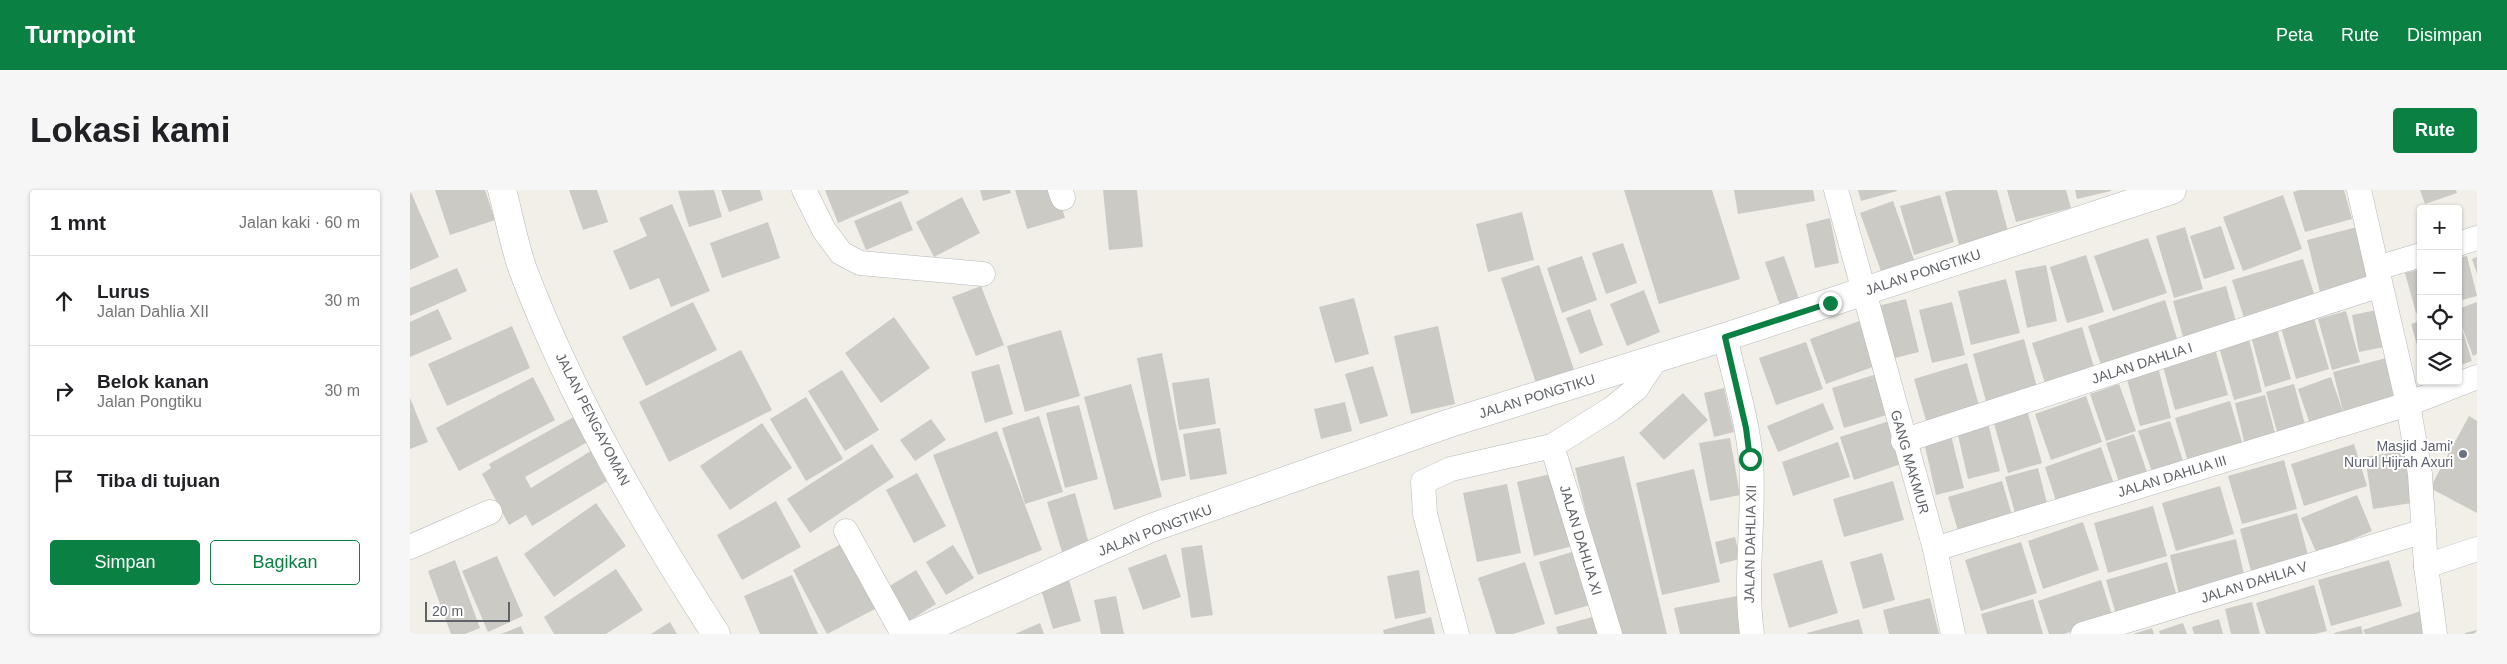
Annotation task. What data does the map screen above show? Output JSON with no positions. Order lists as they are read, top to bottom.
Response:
{
  "streets": {
    "street": [
      "JALAN PONGTIKU",
      "JALAN DAHLIA I",
      "JALAN PENGAYOMAN",
      "GANG MAKMUR",
      "JALAN DAHLIA III",
      "JALAN DAHLIA XI",
      "JALAN DAHLIA XII",
      "JALAN DAHLIA V"
    ]
  },
  "crossings": [
    ["JALAN PONGTIKU", "GANG MAKMUR"],
    ["JALAN PONGTIKU", "JALAN DAHLIA XII"],
    ["JALAN DAHLIA I", "GANG MAKMUR"],
    ["GANG MAKMUR", "JALAN DAHLIA III"]
  ],
  "places": ["Masjid Jami' Nurul Hijrah Axuri"],
  "scale_bar": "20 m",
  "page": {
    "header": "Turnpoint",
    "nav": ["Peta", "Rute", "Disimpan"],
    "buttons": [
      "Rute",
      ["Simpan", "Bagikan"]
    ],
    "title": "Lokasi kami",
    "heading": ["1 mnt", "Jalan kaki · 60 m"],
    "map_buttons": ["+", "−"],
    "list": [
      ["Lurus", "Jalan Dahlia XII", "30 m"],
      ["Belok kanan", "Jalan Pongtiku", "30 m"],
      "Tiba di tujuan"
    ],
    "scale": "20 m"
  }
}
